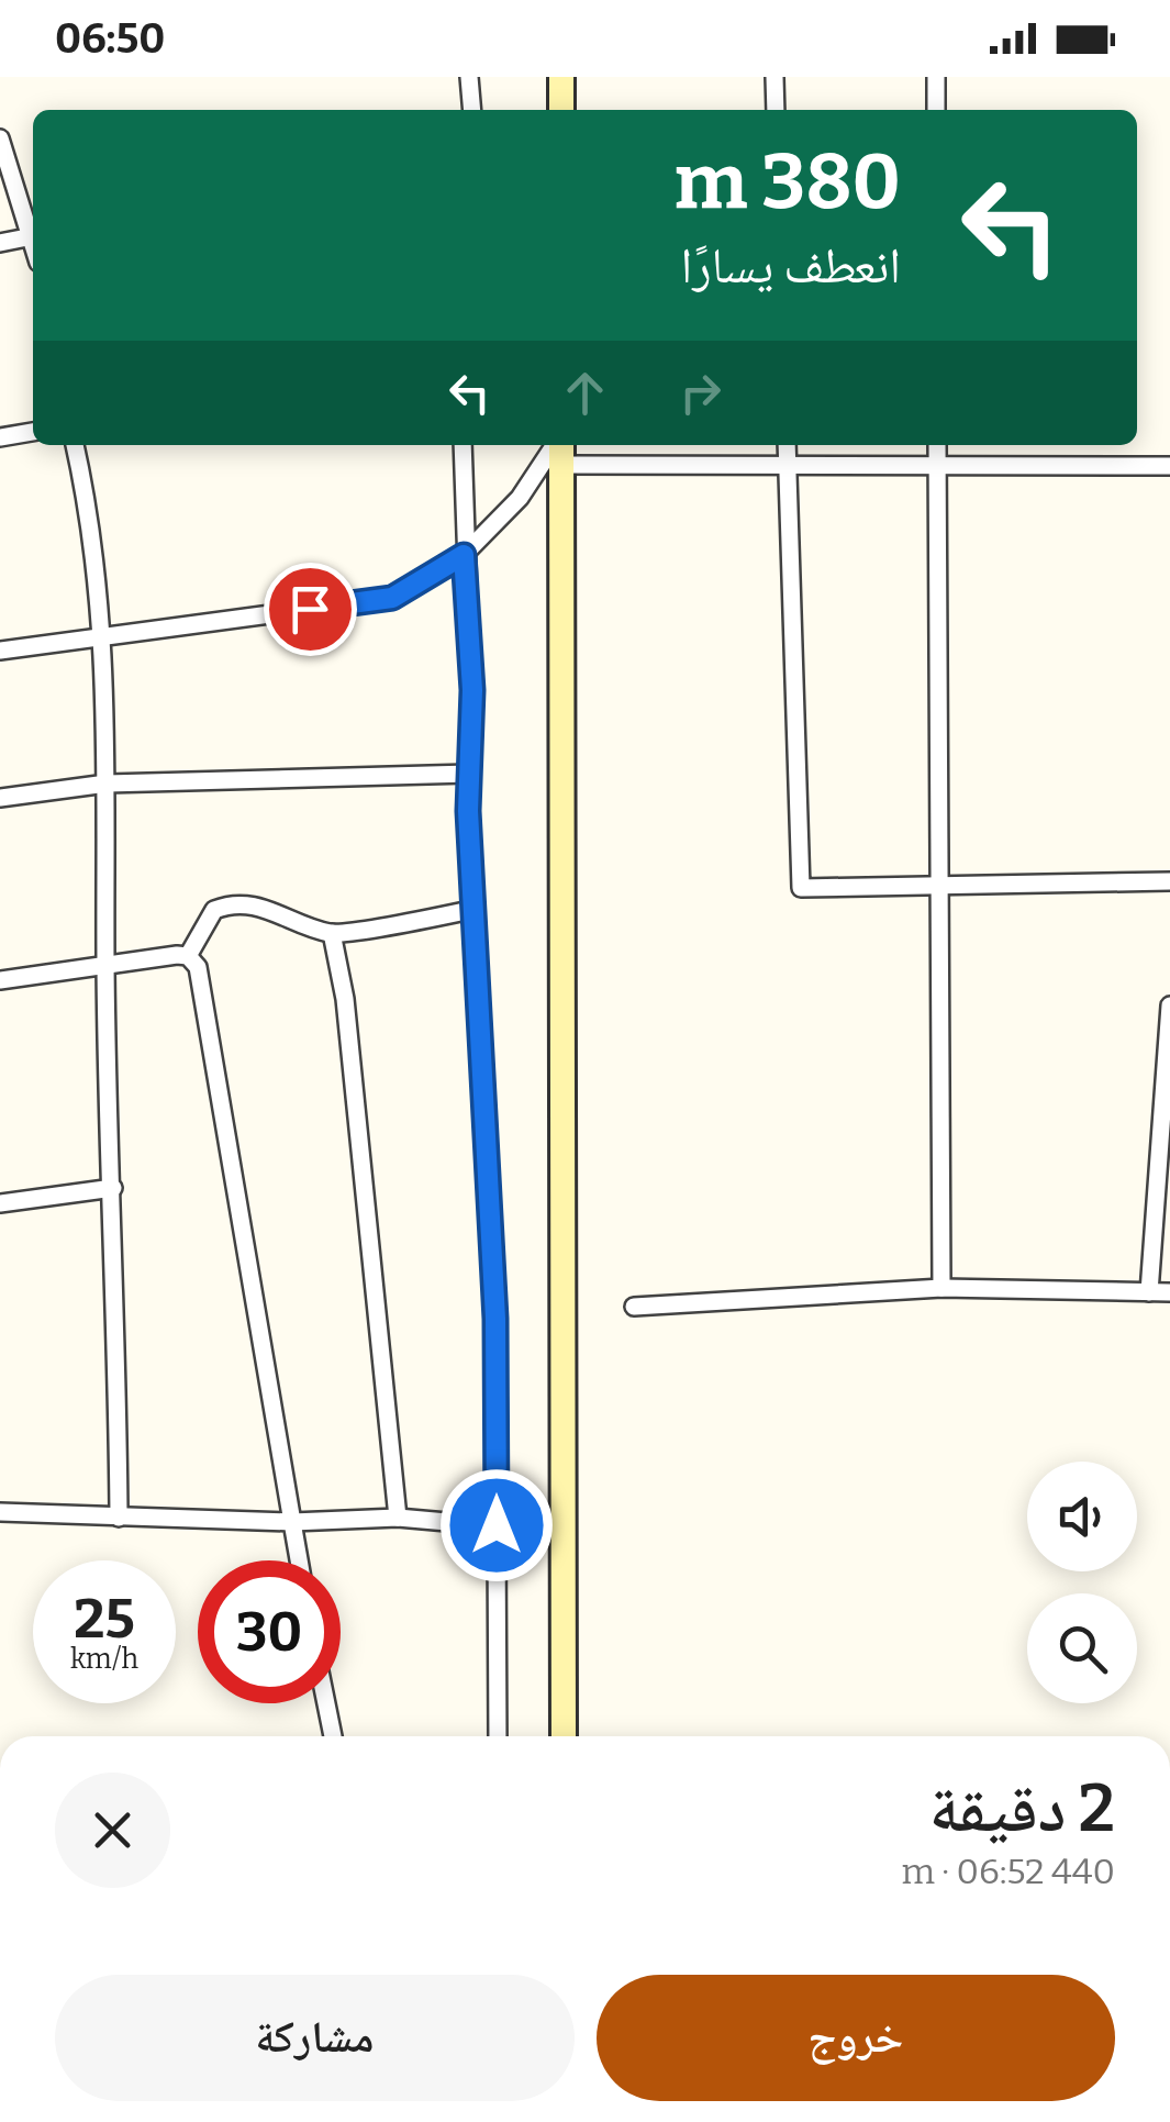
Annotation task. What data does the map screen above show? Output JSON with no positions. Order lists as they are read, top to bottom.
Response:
{
  "page": {
    "status": "06:50",
    "turn": ["380 m", "انعطف يسارًا"],
    "speed": "25 km/h",
    "limit": "30",
    "heading": ["2 دقيقة", "440 m · 06:52"],
    "buttons": ["خروج", "مشاركة"]
  }
}
